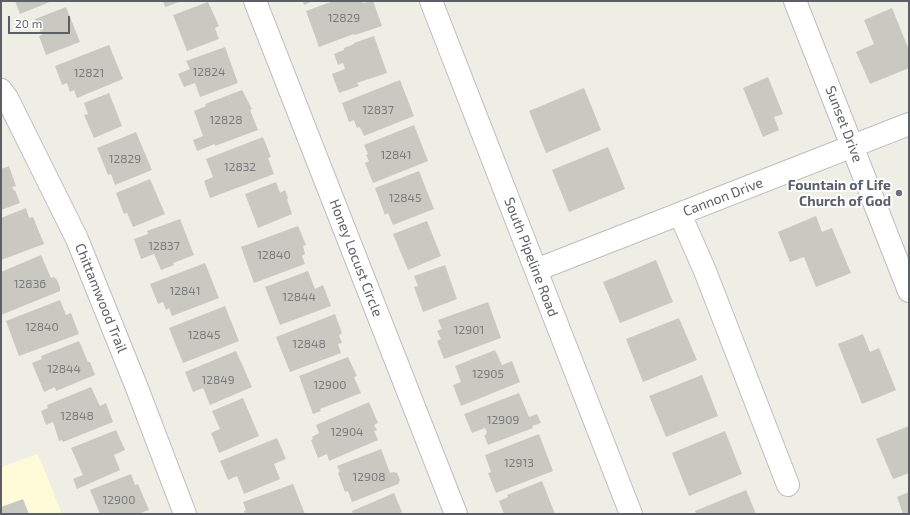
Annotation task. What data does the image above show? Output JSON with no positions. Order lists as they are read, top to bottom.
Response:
{
  "streets": {
    "street": [
      "Sunset Drive",
      "Cannon Drive",
      "South Pipeline Road",
      "Honey Locust Circle",
      "Chittamwood Trail"
    ]
  },
  "crossings": [
    ["Sunset Drive", "Cannon Drive"],
    ["Cannon Drive", "South Pipeline Road"]
  ],
  "places": ["Fountain of Life Church of God"],
  "house_numbers": [
    "12829",
    "12824",
    "12821",
    "12837",
    "12828",
    "12841",
    "12829",
    "12832",
    "12845",
    "12837",
    "12840",
    "12836",
    "12841",
    "12844",
    "12840",
    "12901",
    "12845",
    "12848",
    "12844",
    "12905",
    "12849",
    "12900",
    "12848",
    "12909",
    "12904",
    "12913",
    "12908",
    "12900"
  ],
  "scale_bar": "20 m"
}
